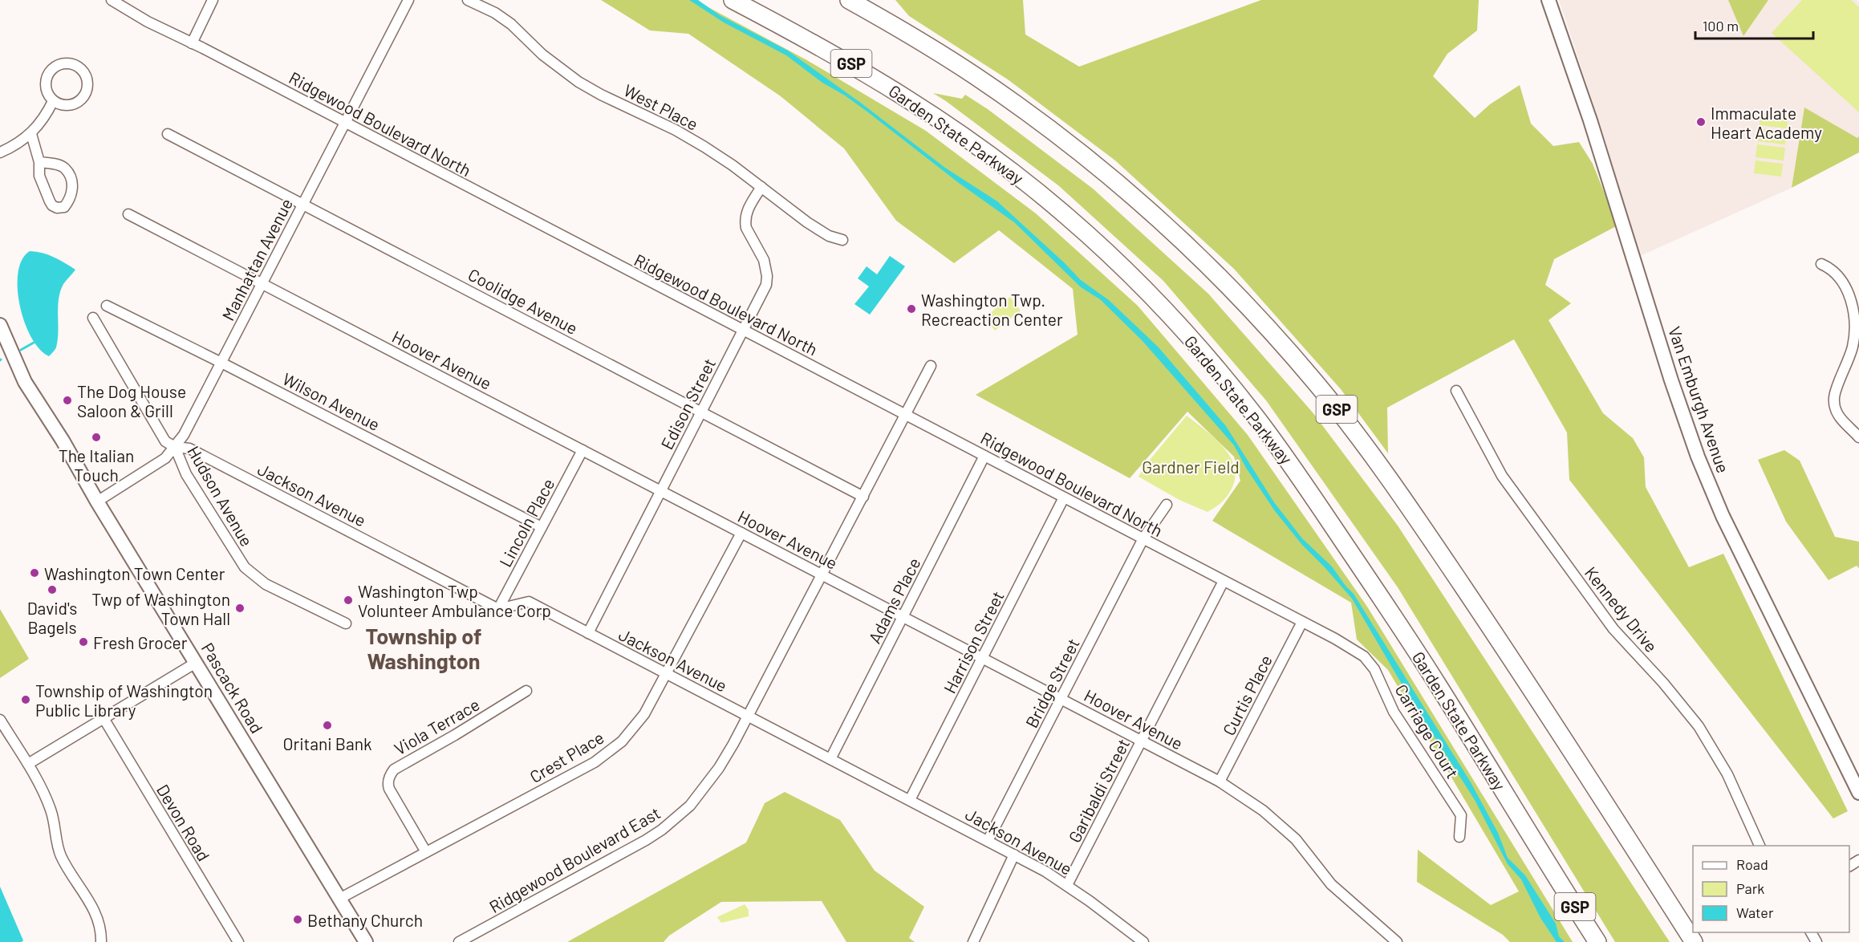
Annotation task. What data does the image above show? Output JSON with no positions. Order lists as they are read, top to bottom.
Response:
{
  "streets": {
    "highway": ["GSP", "Garden State Parkway"],
    "main road": ["Van Emburgh Avenue", "Pascack Road"],
    "street": [
      "West Place",
      "Ridgewood Boulevard North",
      "Manhattan Avenue",
      "Coolidge Avenue",
      "Hoover Avenue",
      "Wilson Avenue",
      "Edison Street",
      "Jackson Avenue",
      "Hudson Avenue",
      "Lincoln Place",
      "Adams Place",
      "Kennedy Drive",
      "Harrison Street",
      "Bridge Street",
      "Curtis Place",
      "Viola Terrace",
      "Carriage Court",
      "Crest Place",
      "Garibaldi Street",
      "Devon Road",
      "Ridgewood Boulevard East"
    ]
  },
  "crossings": [
    ["West Place", "Edison Street"],
    ["Ridgewood Boulevard North", "Manhattan Avenue"],
    ["Ridgewood Boulevard North", "Edison Street"],
    ["Ridgewood Boulevard North", "Adams Place"],
    ["Ridgewood Boulevard North", "Harrison Street"],
    ["Ridgewood Boulevard North", "Bridge Street"],
    ["Ridgewood Boulevard North", "Curtis Place"],
    ["Ridgewood Boulevard North", "Carriage Court"],
    ["Ridgewood Boulevard North", "Garibaldi Street"],
    ["Ridgewood Boulevard North", "Ridgewood Boulevard East"],
    ["Manhattan Avenue", "Coolidge Avenue"],
    ["Manhattan Avenue", "Hoover Avenue"],
    ["Manhattan Avenue", "Wilson Avenue"],
    ["Manhattan Avenue", "Jackson Avenue"],
    ["Manhattan Avenue", "Hudson Avenue"],
    ["Manhattan Avenue", "Pascack Road"],
    ["Coolidge Avenue", "Edison Street"],
    ["Coolidge Avenue", "Ridgewood Boulevard East"],
    ["Hoover Avenue", "Edison Street"],
    ["Hoover Avenue", "Lincoln Place"],
    ["Hoover Avenue", "Adams Place"],
    ["Hoover Avenue", "Harrison Street"],
    ["Hoover Avenue", "Bridge Street"],
    ["Hoover Avenue", "Curtis Place"],
    ["Hoover Avenue", "Crest Place"],
    ["Hoover Avenue", "Garibaldi Street"],
    ["Hoover Avenue", "Ridgewood Boulevard East"],
    ["Wilson Avenue", "Lincoln Place"],
    ["Edison Street", "Jackson Avenue"],
    ["Jackson Avenue", "Hudson Avenue"],
    ["Jackson Avenue", "Lincoln Place"],
    ["Jackson Avenue", "Adams Place"],
    ["Jackson Avenue", "Harrison Street"],
    ["Jackson Avenue", "Bridge Street"],
    ["Jackson Avenue", "Crest Place"],
    ["Jackson Avenue", "Garibaldi Street"],
    ["Jackson Avenue", "Ridgewood Boulevard East"],
    ["Pascack Road", "Crest Place"],
    ["Viola Terrace", "Crest Place"]
  ],
  "districts": ["Township of Washington"],
  "parks": ["Gardner Field"],
  "places": [
    "Immaculate Heart Academy",
    "Washington Twp. Recreaction Center",
    "The Dog House Saloon & Grill",
    "The Italian Touch",
    "Washington Town Center",
    "David's Bagels",
    "Washington Twp Volunteer Ambulance Corp",
    "Twp of Washington Town Hall",
    "Fresh Grocer",
    "Township of Washington Public Library",
    "Oritani Bank",
    "Bethany Church"
  ],
  "legend": ["Road", "Park", "Water"],
  "scale_bar": "100 m"
}
